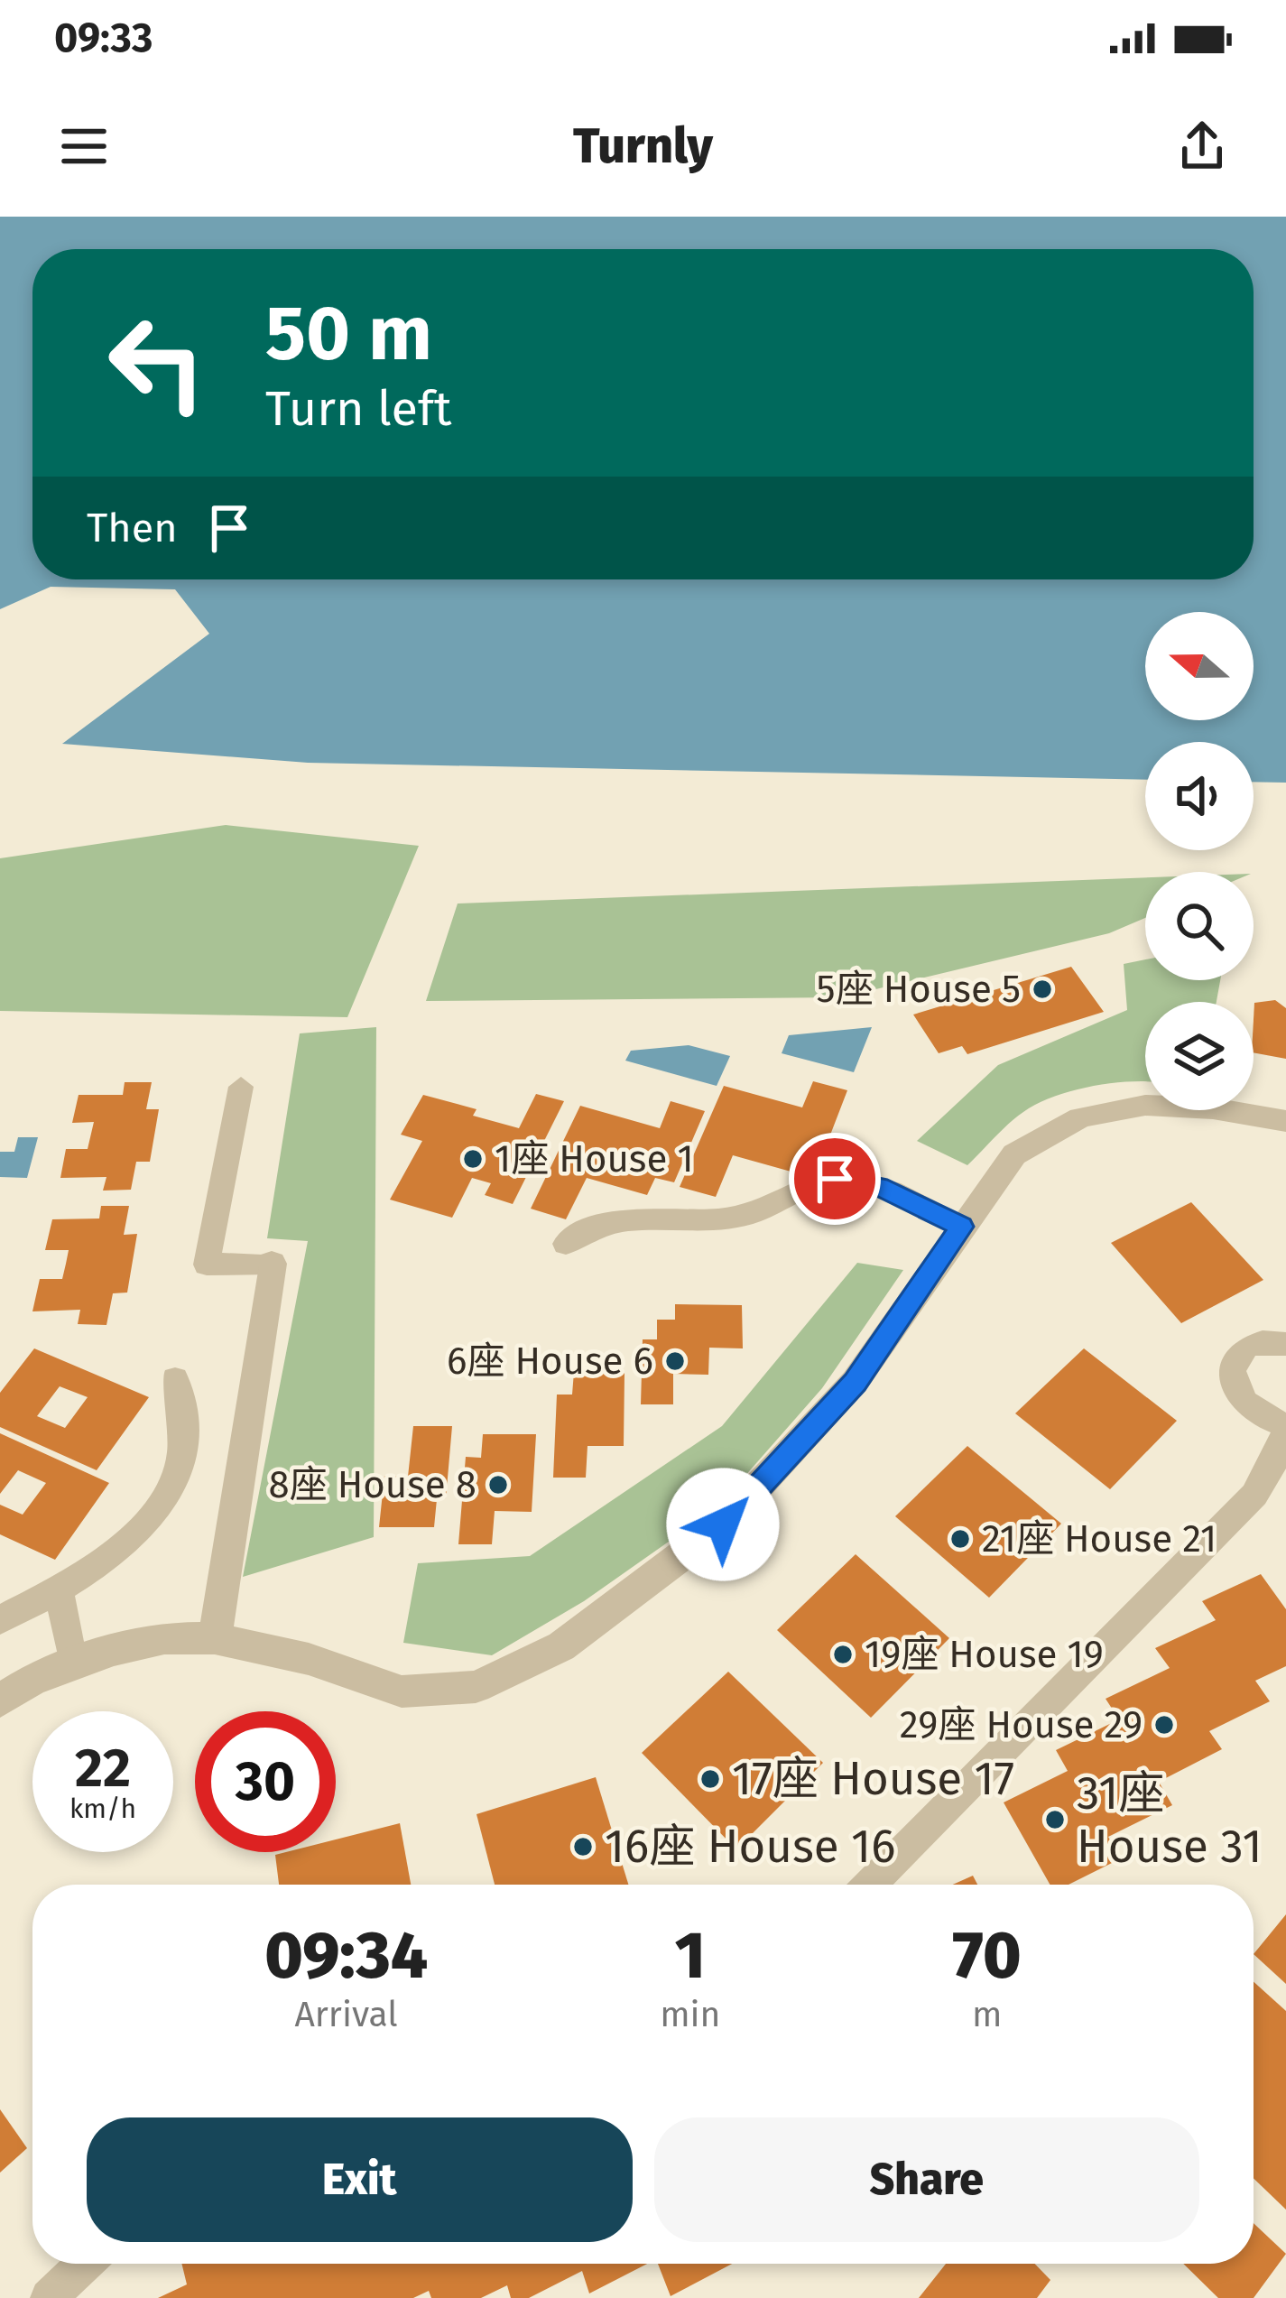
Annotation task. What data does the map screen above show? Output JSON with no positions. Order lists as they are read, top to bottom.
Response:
{
  "places": [
    "5座 House 5",
    "1座 House 1",
    "6座 House 6",
    "8座 House 8",
    "21座 House 21",
    "19座 House 19",
    "29座 House 29",
    "17座 House 17",
    "31座 House 31",
    "16座 House 16"
  ],
  "north": "left",
  "page": {
    "status": "09:33",
    "header": "Turnly",
    "turn": ["50 m", "Turn left"],
    "then": "Then",
    "speed": "22 km/h",
    "limit": "30",
    "eta": [
      "09:34",
      "Arrival",
      "1",
      "min",
      "70",
      "m"
    ],
    "buttons": ["Exit", "Share"]
  }
}
